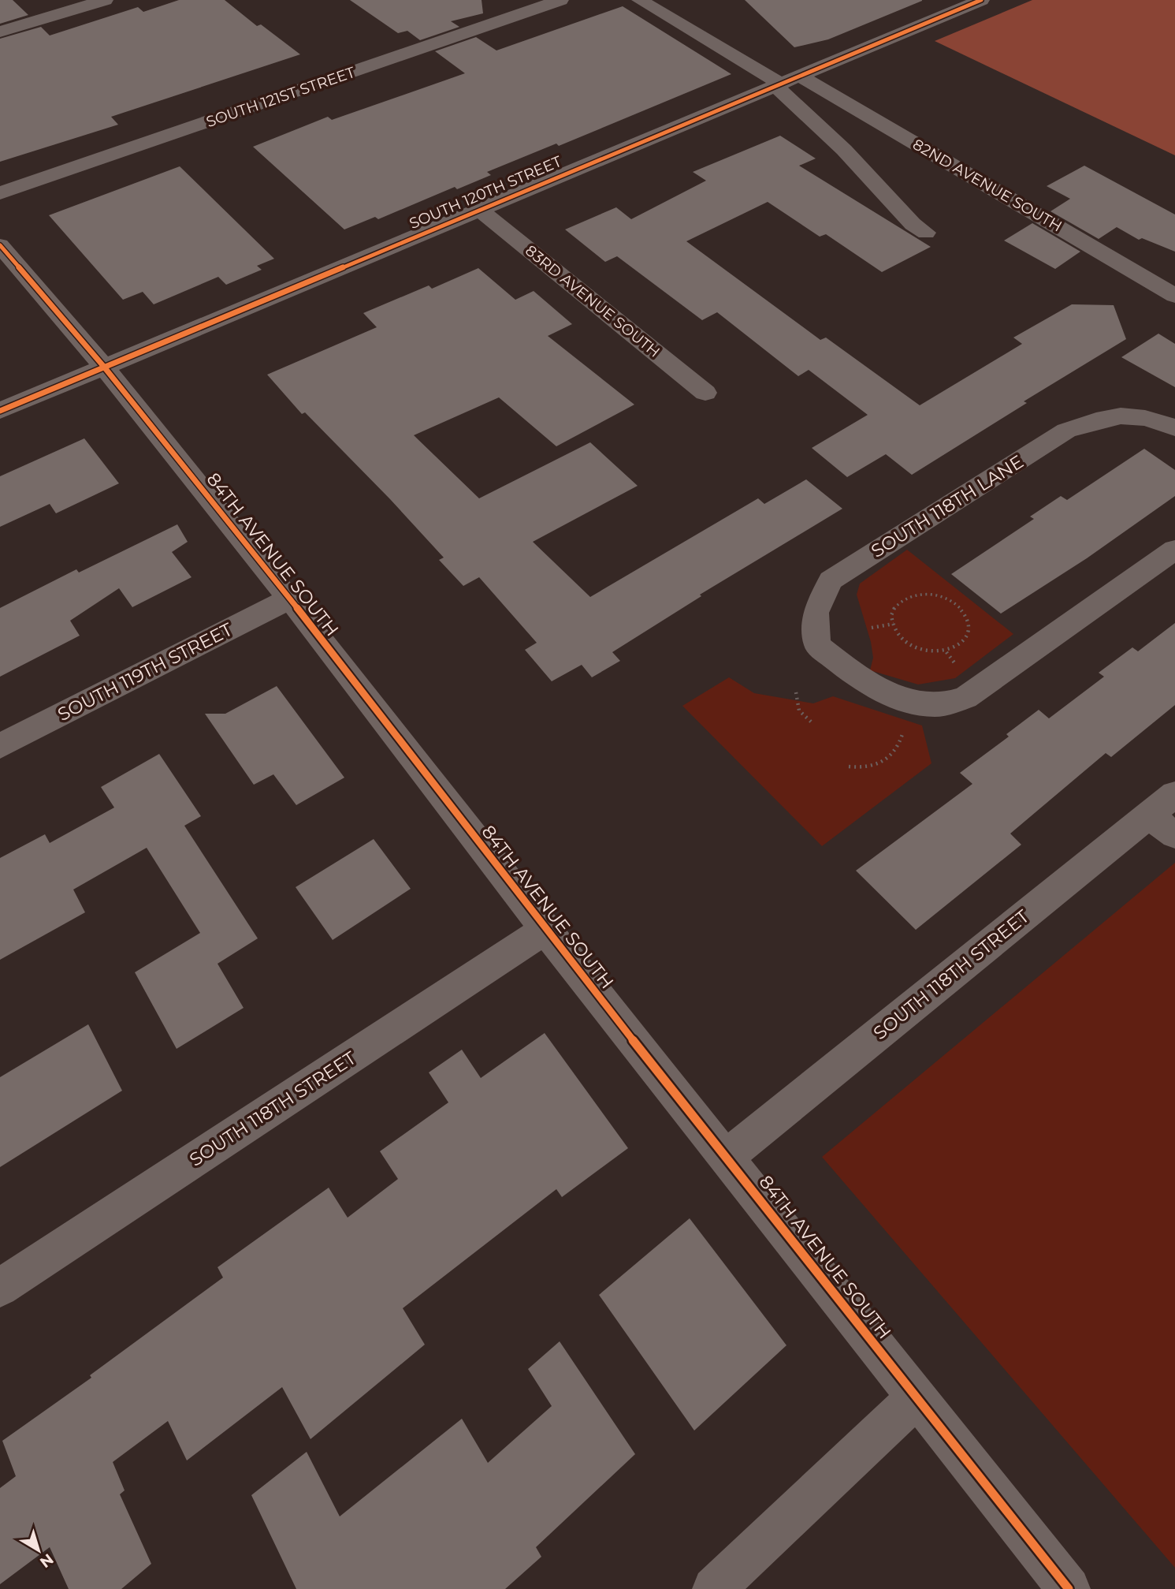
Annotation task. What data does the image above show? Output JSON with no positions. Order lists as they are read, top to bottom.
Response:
{
  "streets": {
    "street": [
      "SOUTH 121ST STREET",
      "82ND AVENUE SOUTH",
      "SOUTH 120TH STREET",
      "83RD AVENUE SOUTH",
      "SOUTH 118TH LANE",
      "84TH AVENUE SOUTH",
      "SOUTH 119TH STREET",
      "SOUTH 118TH STREET"
    ]
  },
  "crossings": [
    ["82ND AVENUE SOUTH", "SOUTH 120TH STREET"],
    ["SOUTH 120TH STREET", "83RD AVENUE SOUTH"],
    ["SOUTH 120TH STREET", "84TH AVENUE SOUTH"],
    ["84TH AVENUE SOUTH", "SOUTH 119TH STREET"],
    ["84TH AVENUE SOUTH", "SOUTH 118TH STREET"]
  ],
  "north": "bottom right"
}
